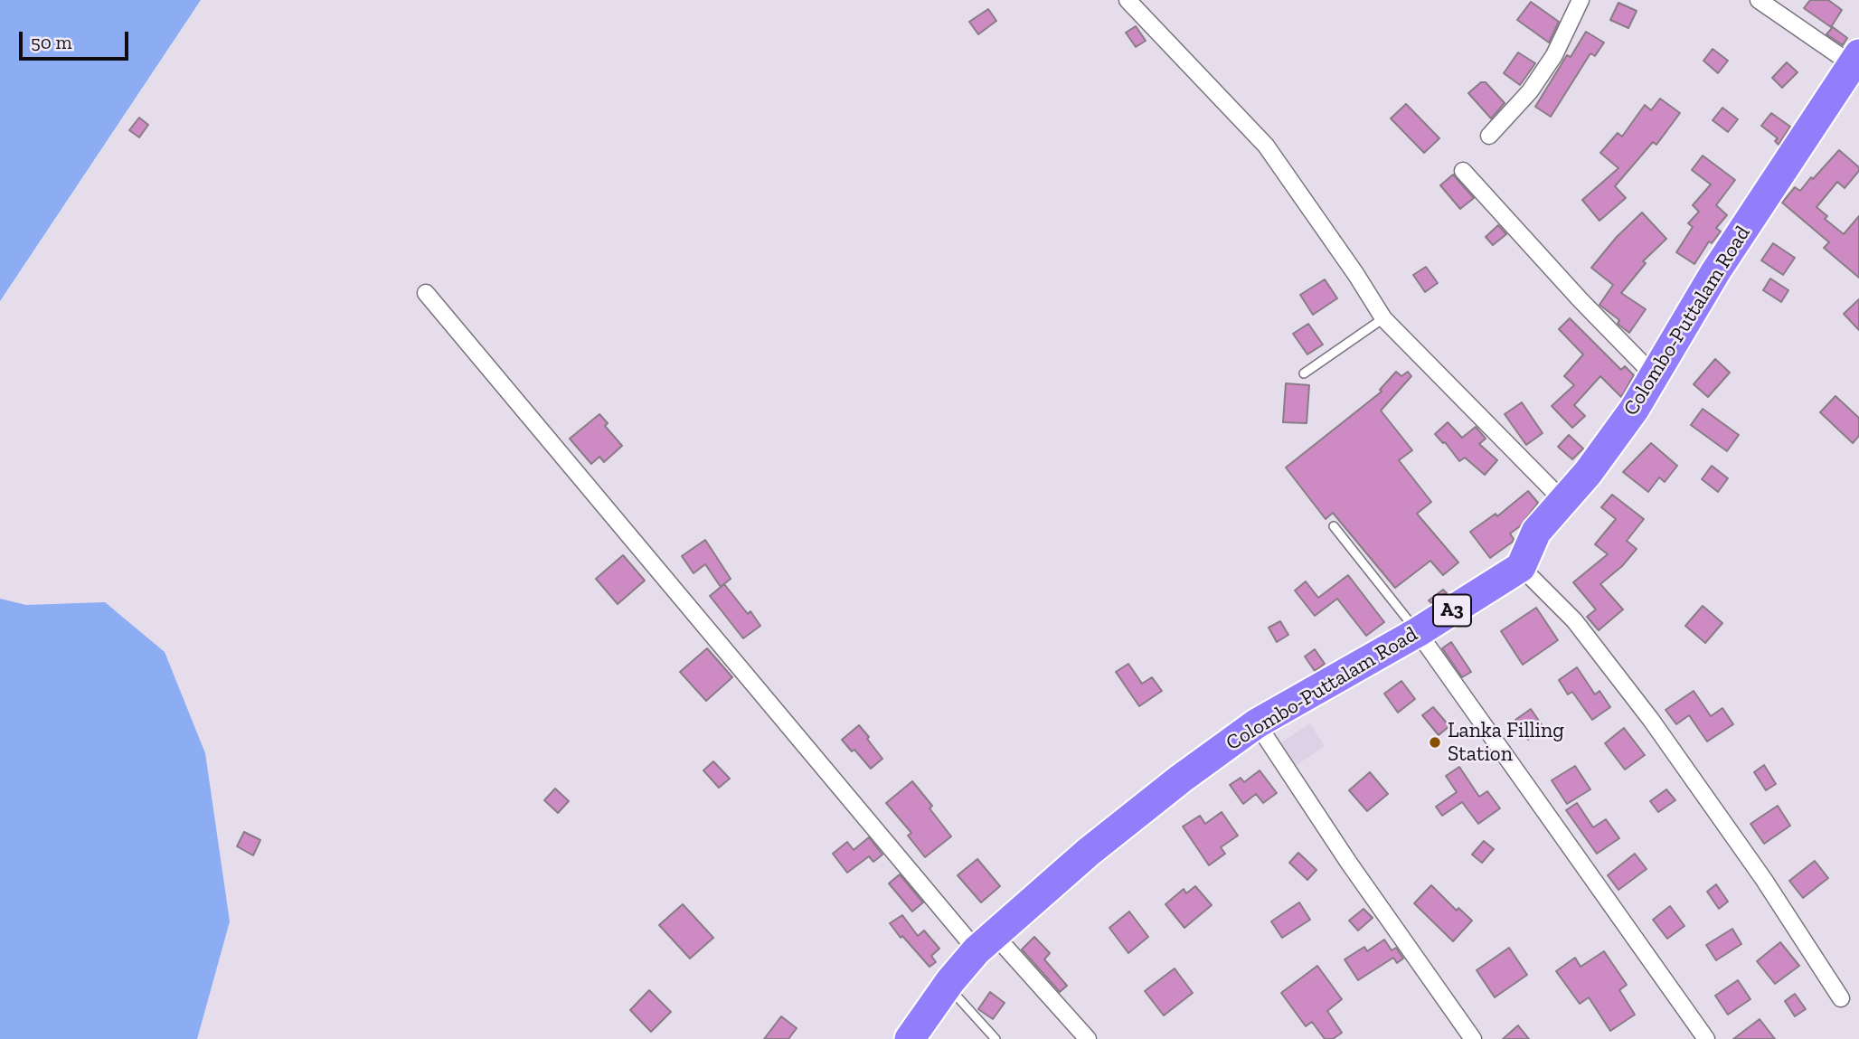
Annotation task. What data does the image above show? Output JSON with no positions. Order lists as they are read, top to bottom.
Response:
{
  "streets": {
    "highway": ["Colombo-Puttalam Road", "A3"]
  },
  "places": ["Lanka Filling Station"],
  "scale_bar": "50 m"
}
